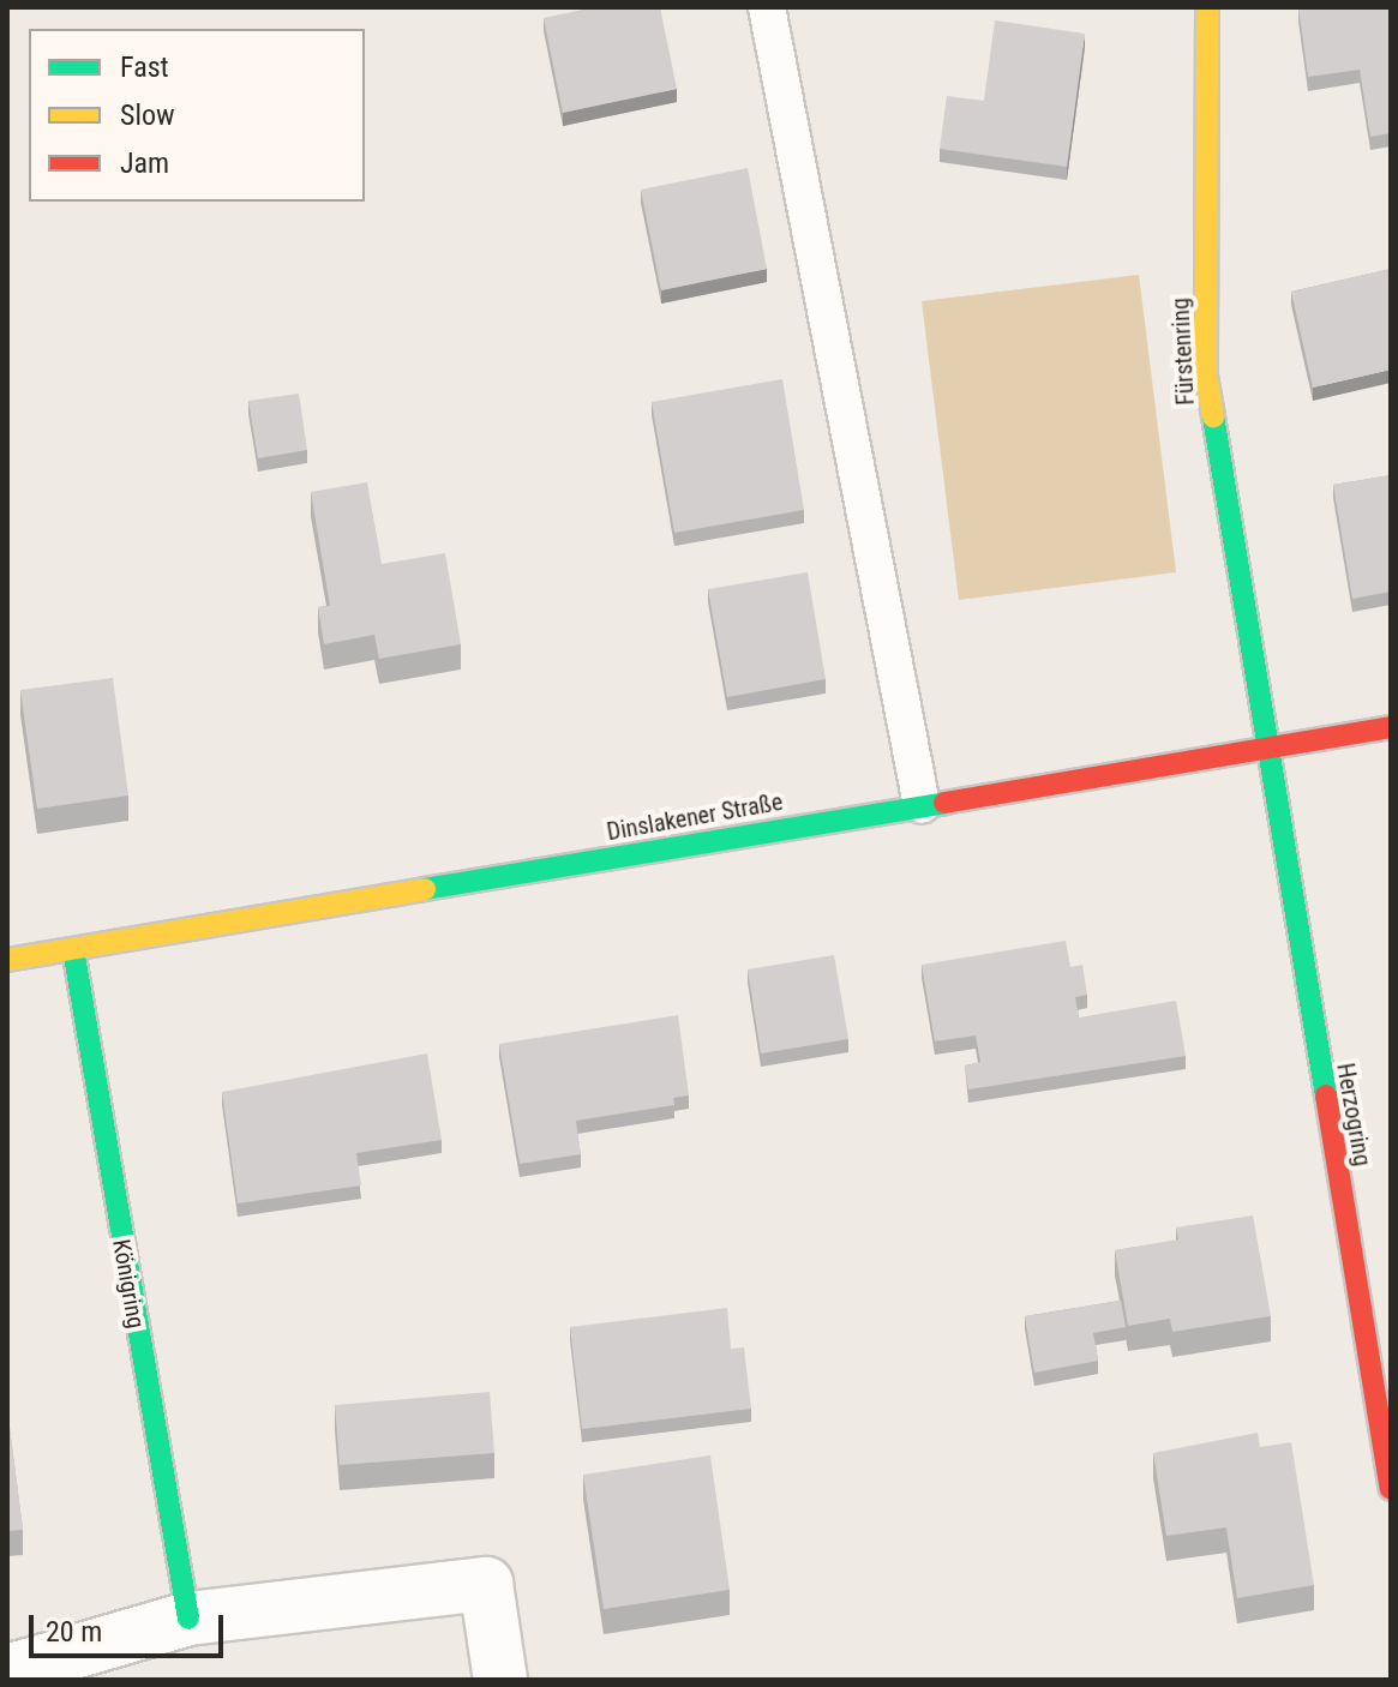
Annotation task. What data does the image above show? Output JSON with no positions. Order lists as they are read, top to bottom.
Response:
{
  "streets": {
    "street": [
      "Fürstenring",
      "Dinslakener Straße",
      "Herzogring",
      "Königring"
    ]
  },
  "crossings": [
    ["Fürstenring", "Dinslakener Straße"],
    ["Fürstenring", "Herzogring"],
    ["Dinslakener Straße", "Herzogring"],
    ["Dinslakener Straße", "Königring"]
  ],
  "legend": ["Fast", "Slow", "Jam"],
  "scale_bar": "20 m"
}
